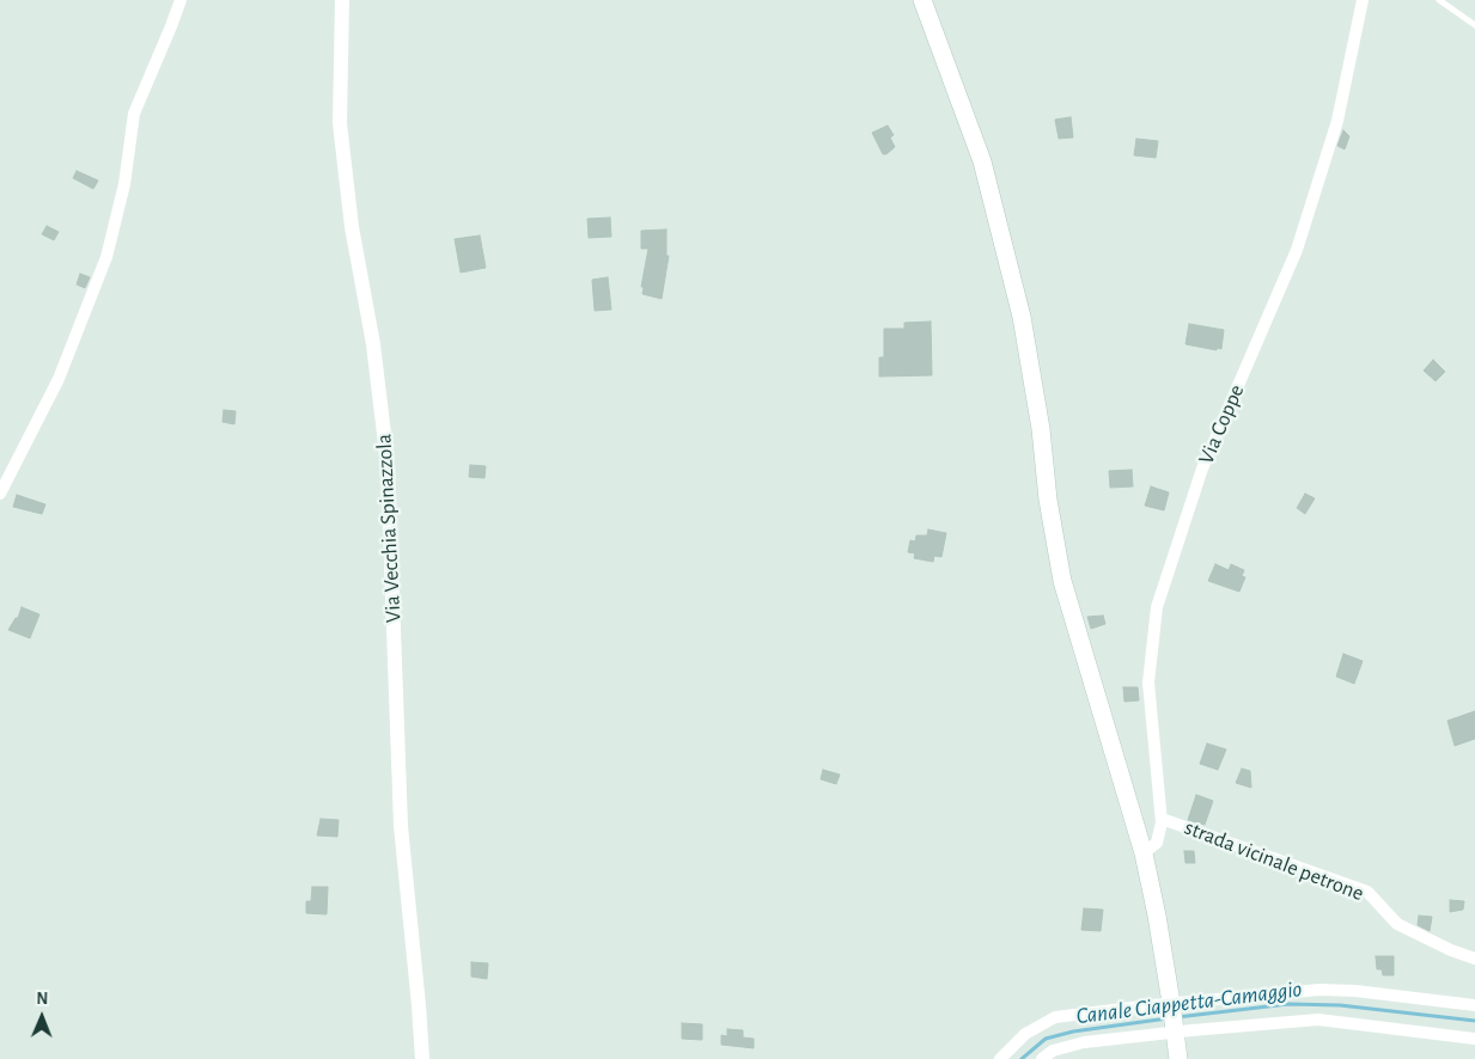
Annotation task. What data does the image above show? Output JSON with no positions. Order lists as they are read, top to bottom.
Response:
{
  "streets": {
    "street": ["Via Coppe", "Via Vecchia Spinazzola", "strada vicinale petrone"]
  },
  "crossings": [
    ["Via Coppe", "strada vicinale petrone"]
  ],
  "water": ["Canale Ciappetta-Camaggio"],
  "north": "top"
}
